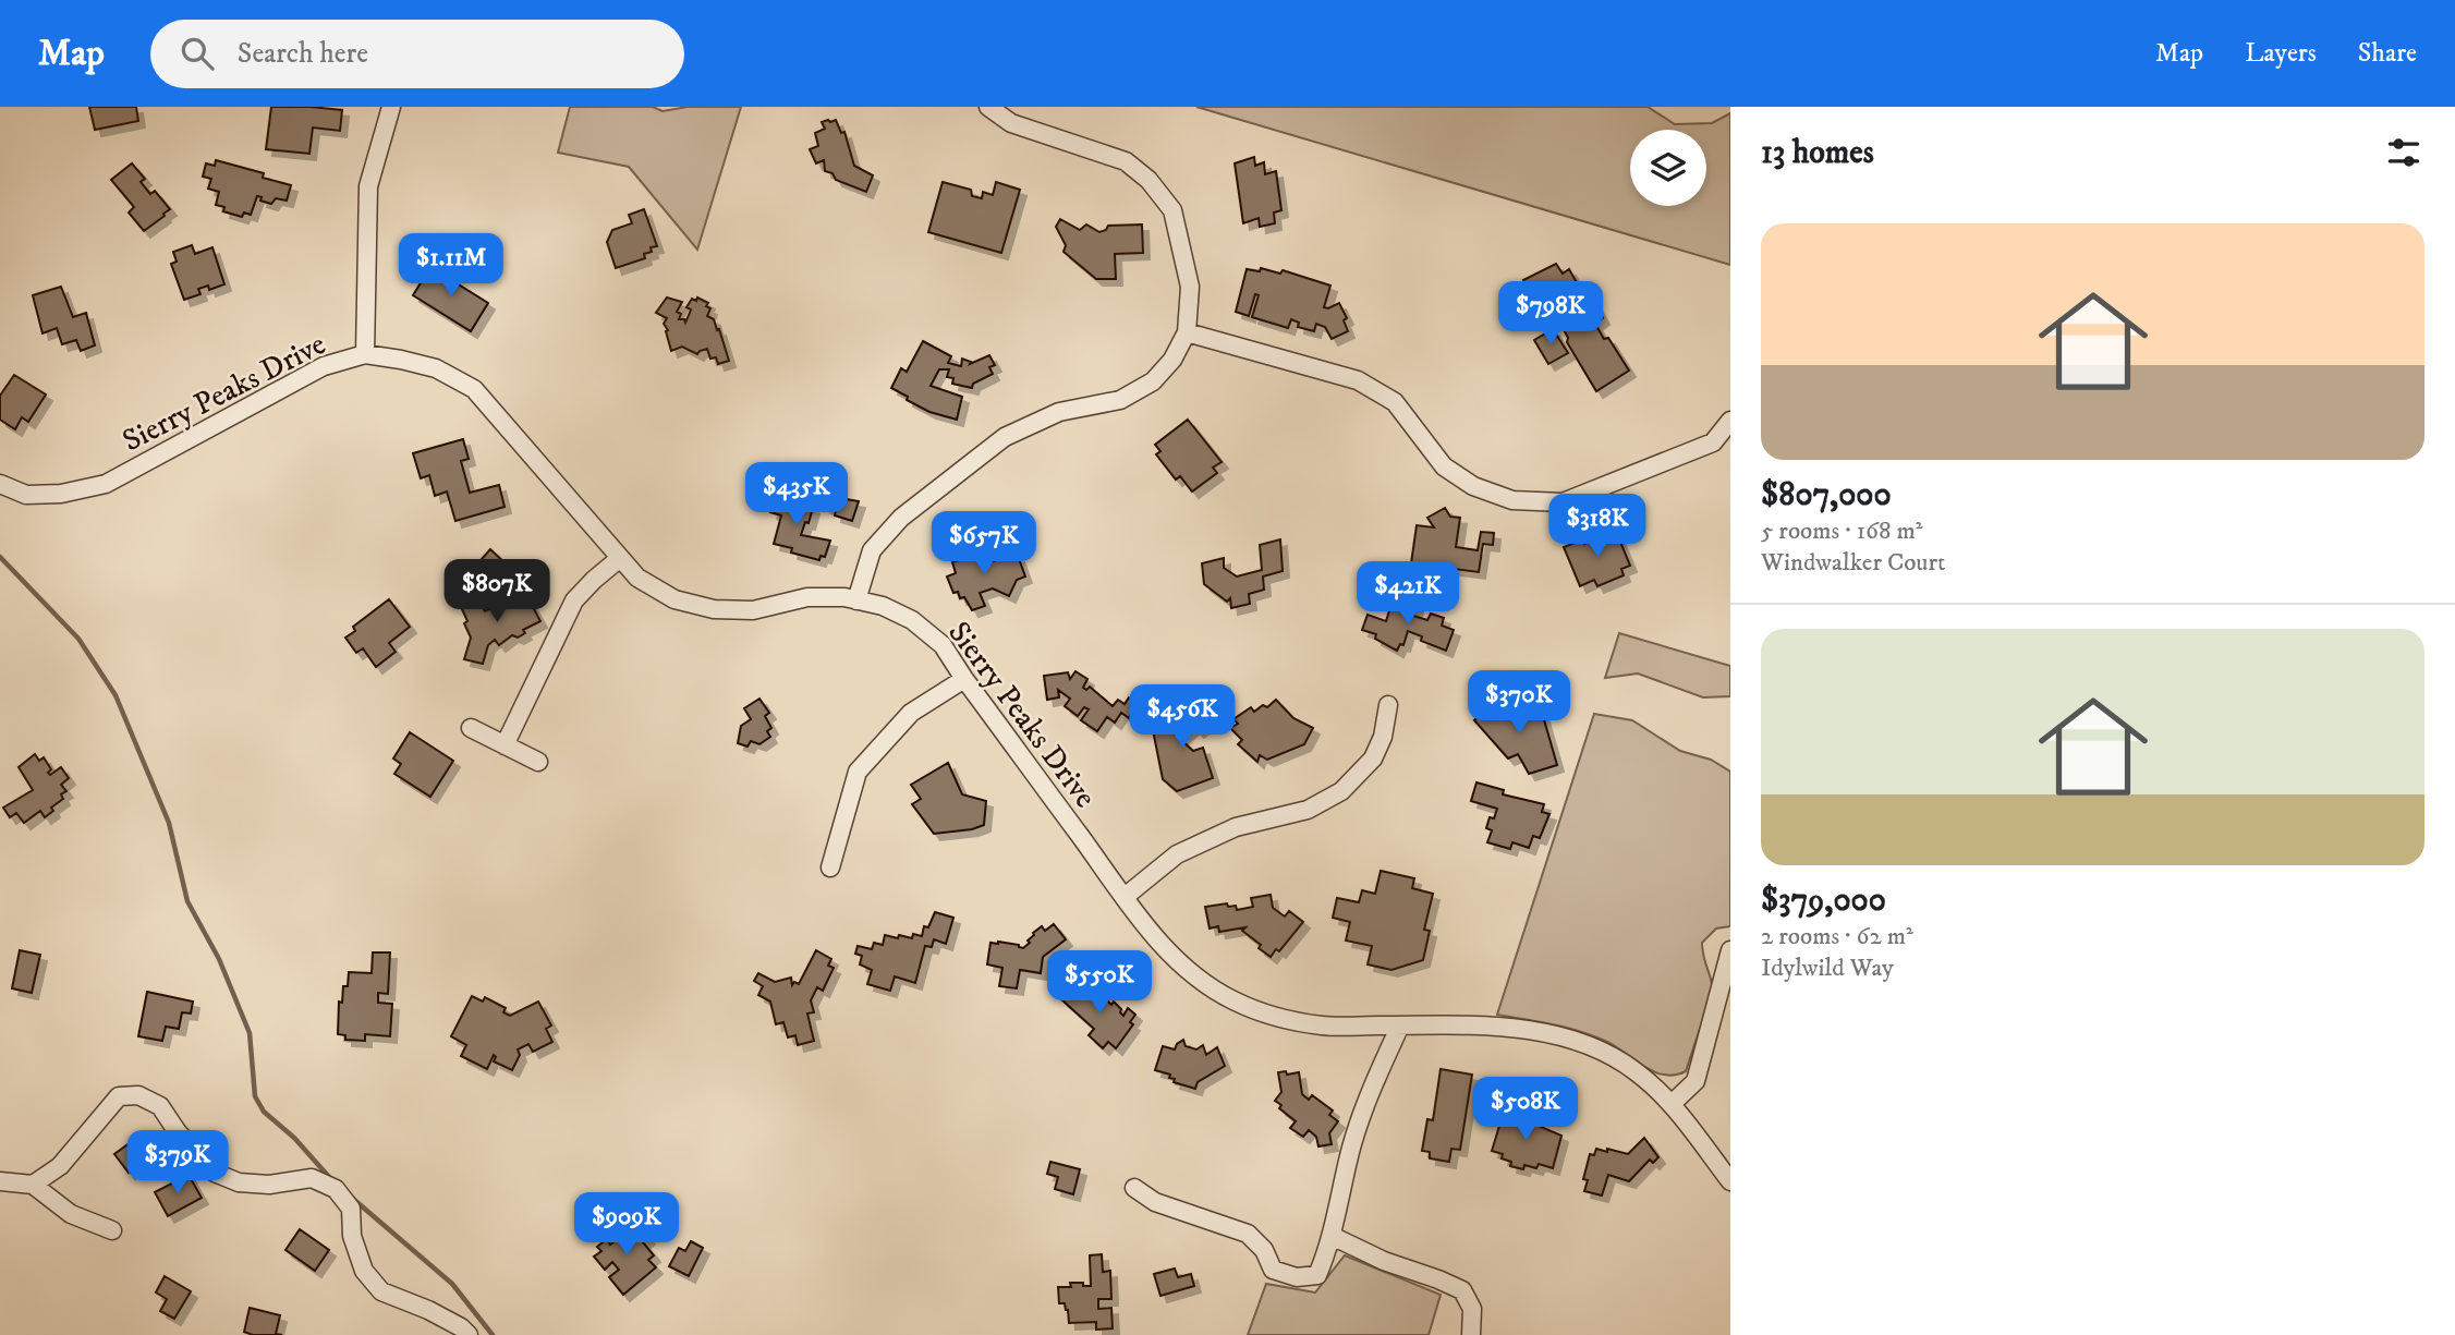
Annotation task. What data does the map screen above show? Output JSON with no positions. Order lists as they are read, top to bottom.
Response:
{
  "streets": {
    "street": ["Sierry Peaks Drive"]
  },
  "page": {
    "header": "Map",
    "search": "Search here",
    "nav": ["Map", "Layers", "Share"],
    "heading": "13 homes",
    "list": [
      {
        "name": "$807,000",
        "note": "5 rooms · 168 m² · Windwalker Court"
      },
      {
        "name": "$379,000",
        "note": "2 rooms · 62 m² · Idylwild Way"
      }
    ],
    "price": [
      "$1.11M",
      "$798K",
      "$435K",
      "$318K",
      "$657K",
      "$807K",
      "$421K",
      "$370K",
      "$456K",
      "$550K",
      "$508K",
      "$379K",
      "$909K"
    ]
  }
}
